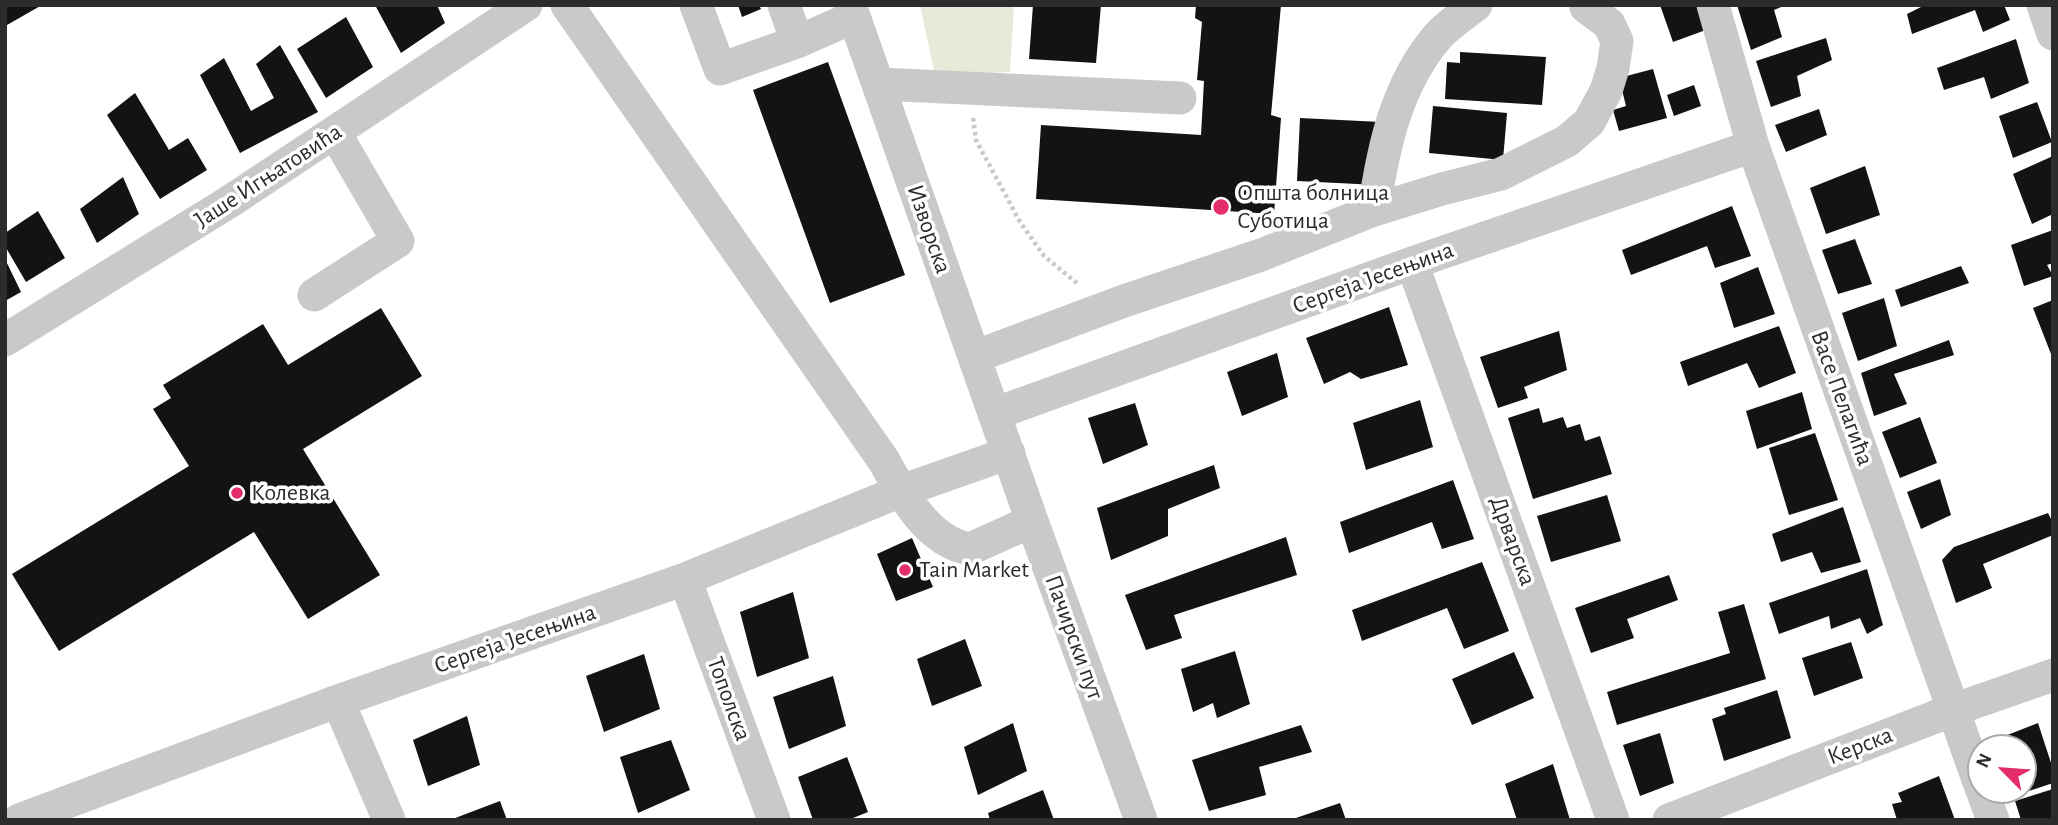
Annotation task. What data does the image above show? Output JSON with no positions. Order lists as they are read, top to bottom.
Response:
{
  "streets": {
    "street": [
      "Јаше Игњатовића",
      "Изворска",
      "Сергеја Јесењина",
      "Васе Пелагића",
      "Дрварска",
      "Пачирски пут",
      "Тополска",
      "Керска"
    ]
  },
  "crossings": [
    ["Изворска", "Сергеја Јесењина"],
    ["Изворска", "Пачирски пут"],
    ["Сергеја Јесењина", "Васе Пелагића"],
    ["Сергеја Јесењина", "Дрварска"],
    ["Сергеја Јесењина", "Пачирски пут"],
    ["Сергеја Јесењина", "Тополска"],
    ["Васе Пелагића", "Керска"]
  ],
  "places": ["Општа болница Суботица", "Колевка", "Tain Market"],
  "north": "top left"
}
